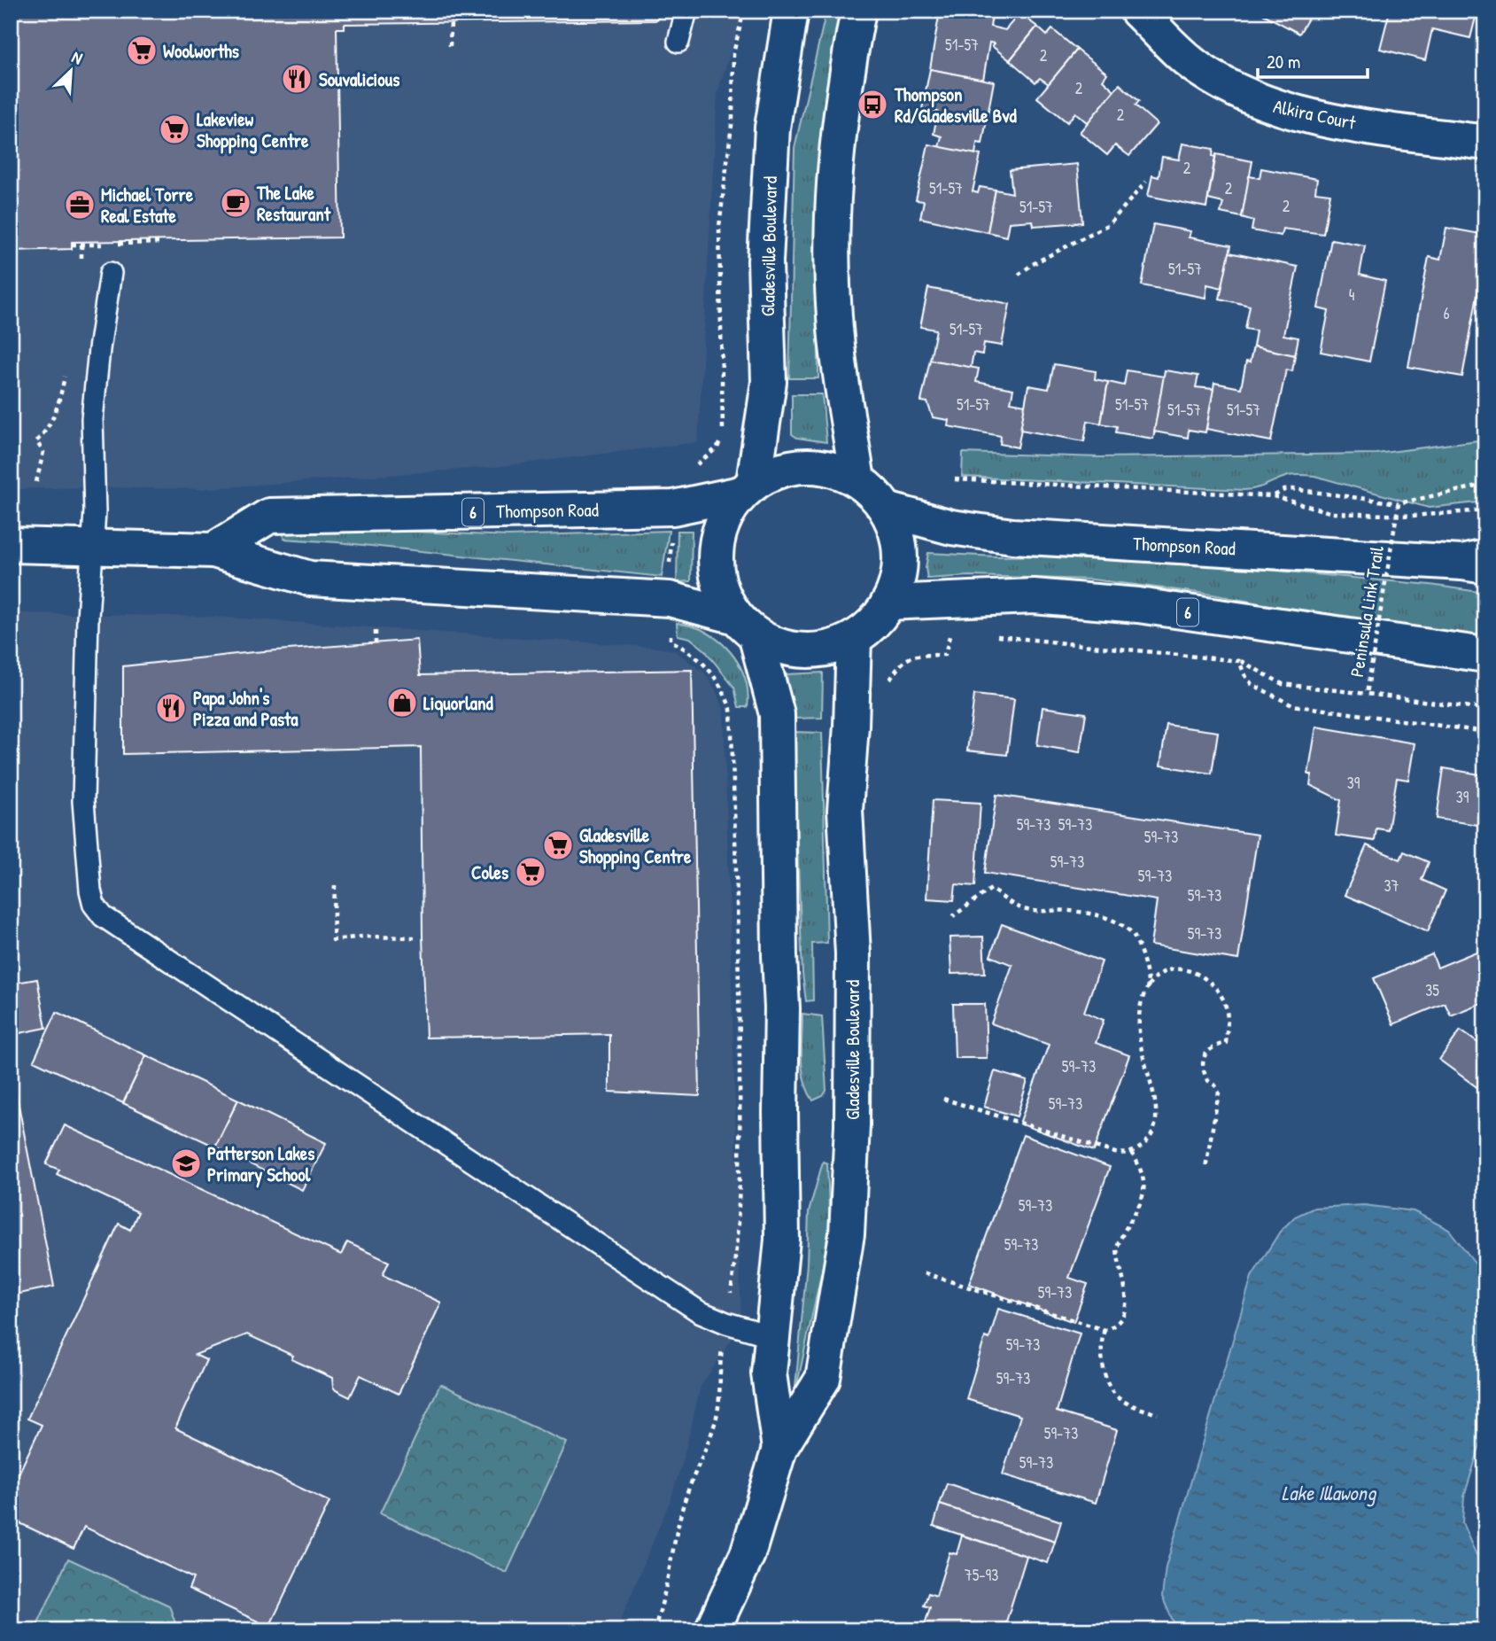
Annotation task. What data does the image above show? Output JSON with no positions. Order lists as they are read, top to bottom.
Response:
{
  "streets": {
    "main road": [
      "Alkira Court",
      "Gladesville Boulevard",
      "Thompson Road",
      "6"
    ],
    "path": ["Peninsula Link Trail"]
  },
  "crossings": [
    ["Gladesville Boulevard", "Thompson Road"],
    ["Gladesville Boulevard", "6"],
    ["Thompson Road", "6"]
  ],
  "water": ["Lake Illawong"],
  "places": {
    "supermarket": [
      "Woolworths",
      "Lakeview Shopping Centre",
      "Gladesville Shopping Centre",
      "Coles"
    ],
    "restaurant": ["Souvalicious", "Papa John's Pizza and Pasta"],
    "bus stop": ["Thompson Rd/Gladesville Bvd"],
    "cafe": ["The Lake Restaurant"],
    "office": ["Michael Torre Real Estate"],
    "shop": ["Liquorland"],
    "school or university": ["Patterson Lakes Primary School"]
  },
  "house_numbers": [
    "51-57",
    "2",
    "2",
    "2",
    "2",
    "51-57",
    "2",
    "2",
    "51-57",
    "51-57",
    "4",
    "6",
    "51-57",
    "51-57",
    "51-57",
    "51-57",
    "51-57",
    "39",
    "39",
    "59-73",
    "59-73",
    "59-73",
    "59-73",
    "59-73",
    "37",
    "59-73",
    "59-73",
    "35",
    "59-73",
    "59-73",
    "59-73",
    "59-73",
    "59-73",
    "59-73",
    "59-73",
    "59-73",
    "59-73",
    "75-93"
  ],
  "scale_bar": "20 m",
  "north": "top right"
}
